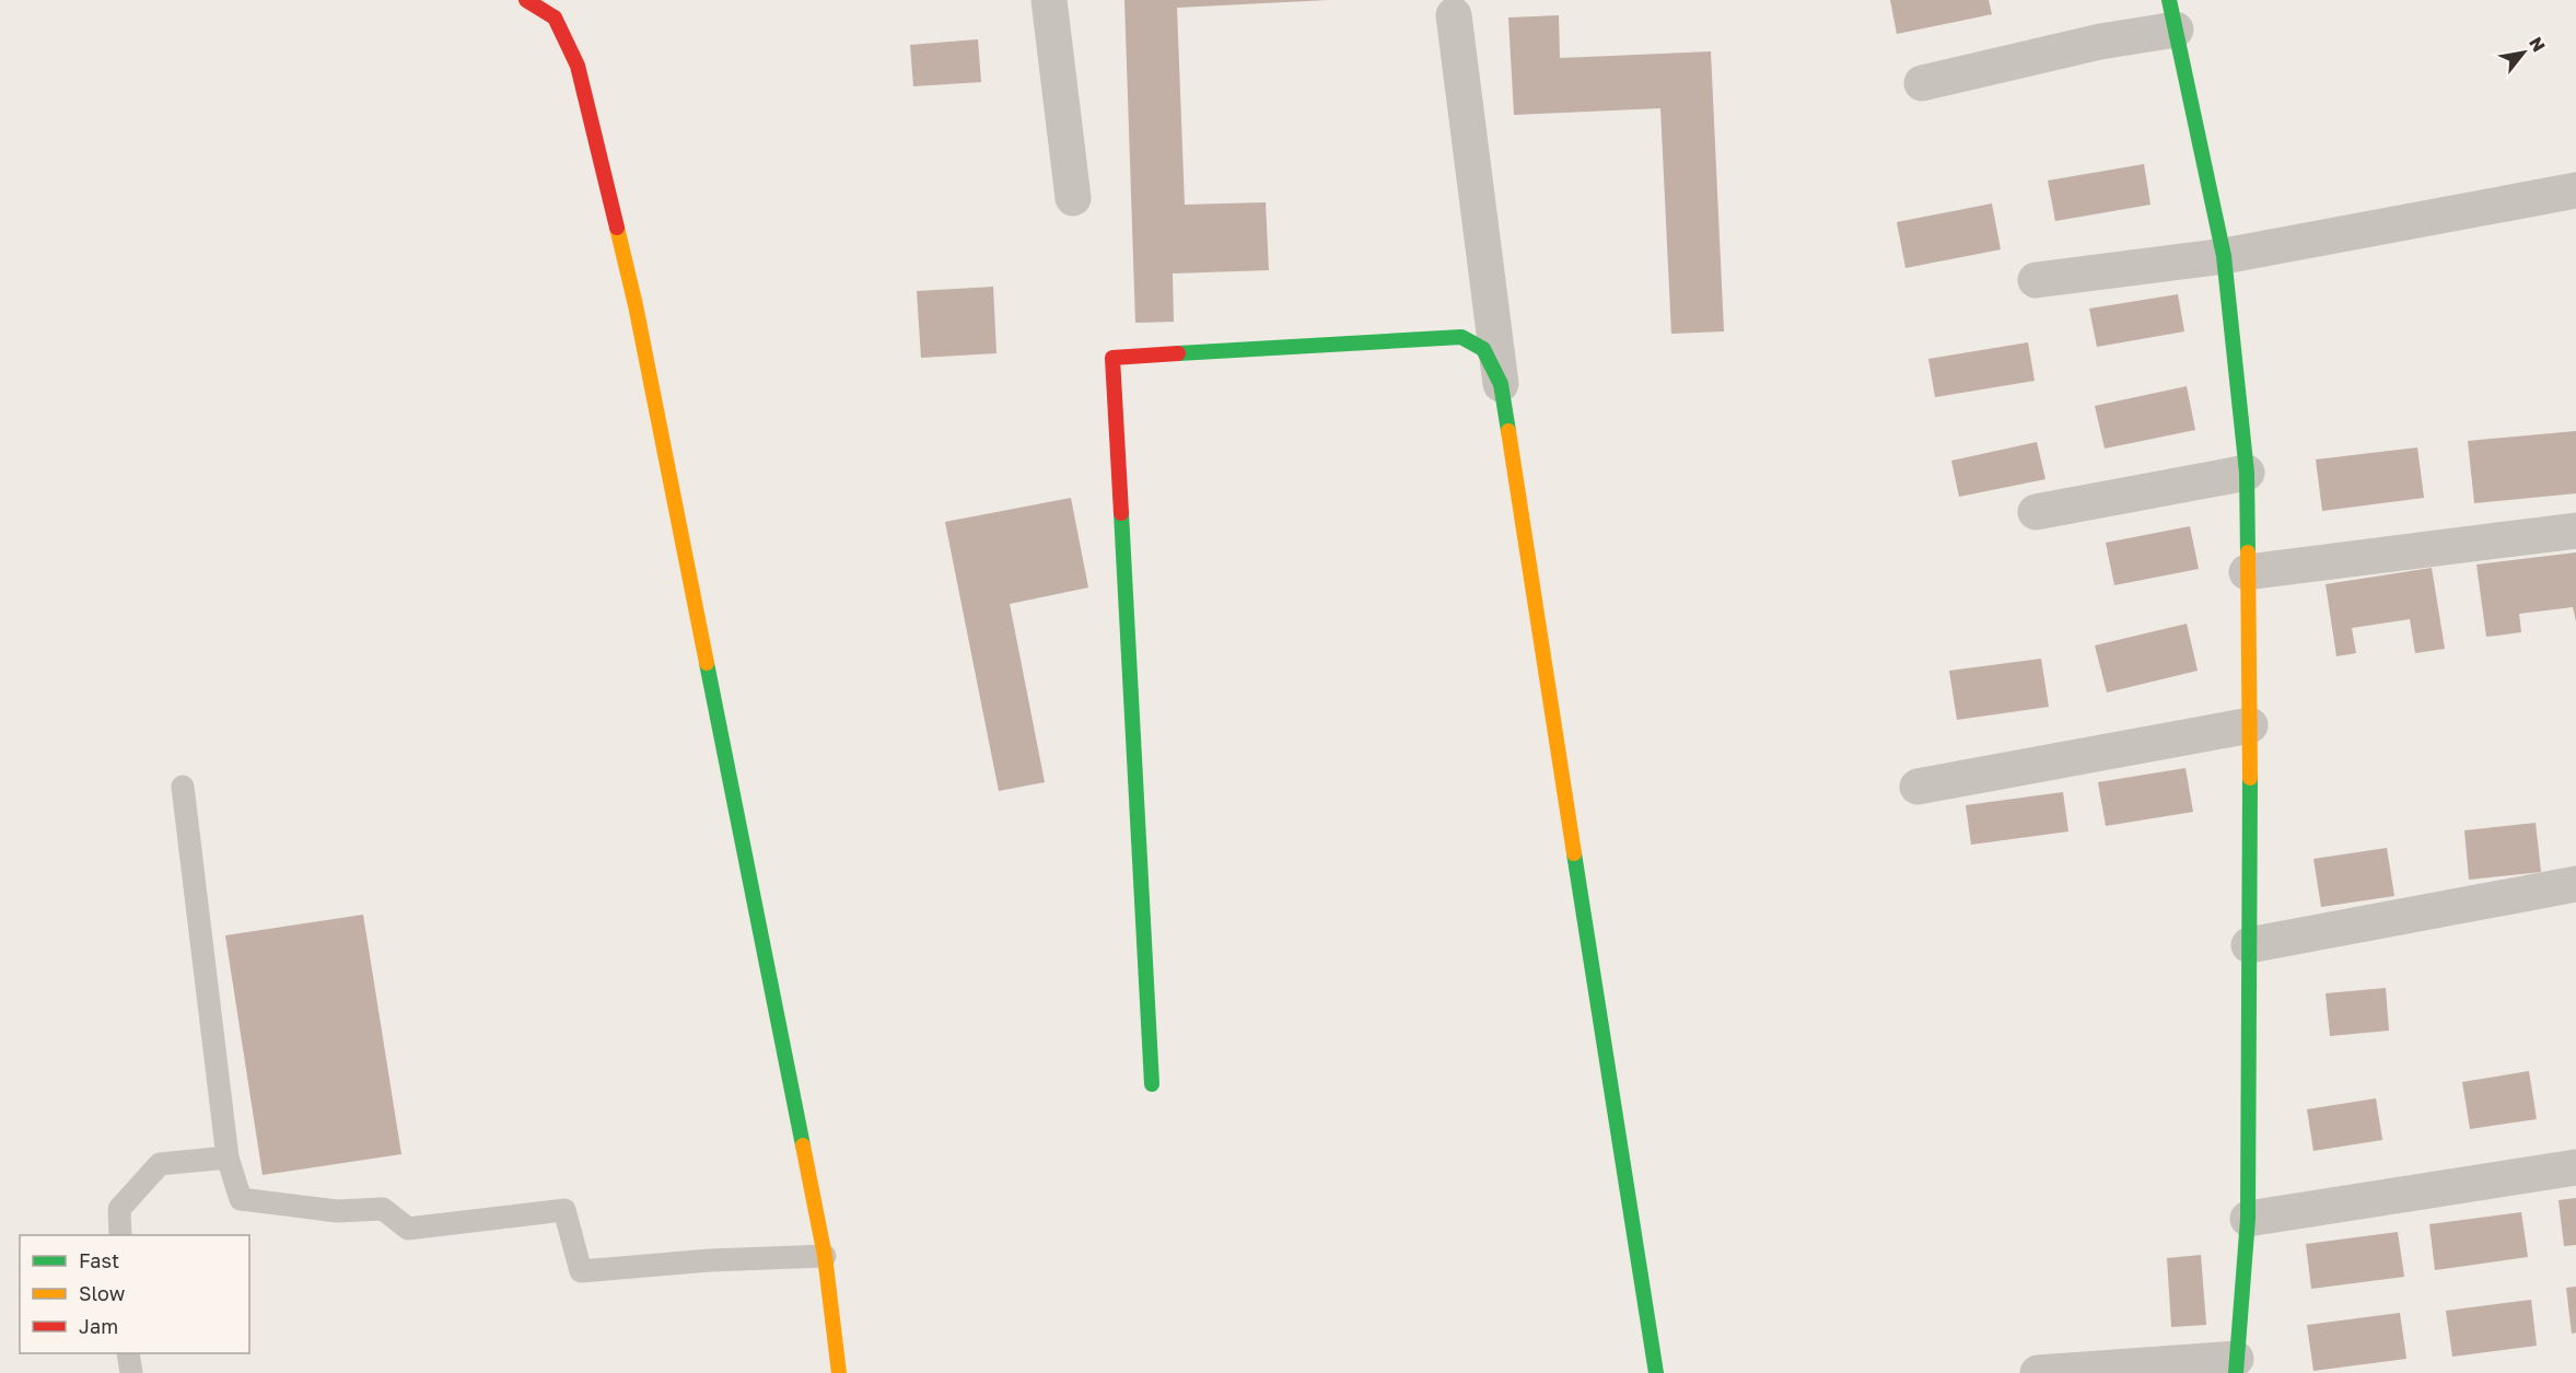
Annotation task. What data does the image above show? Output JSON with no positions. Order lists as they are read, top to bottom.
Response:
{
  "legend": ["Fast", "Slow", "Jam"],
  "north": "top right"
}
